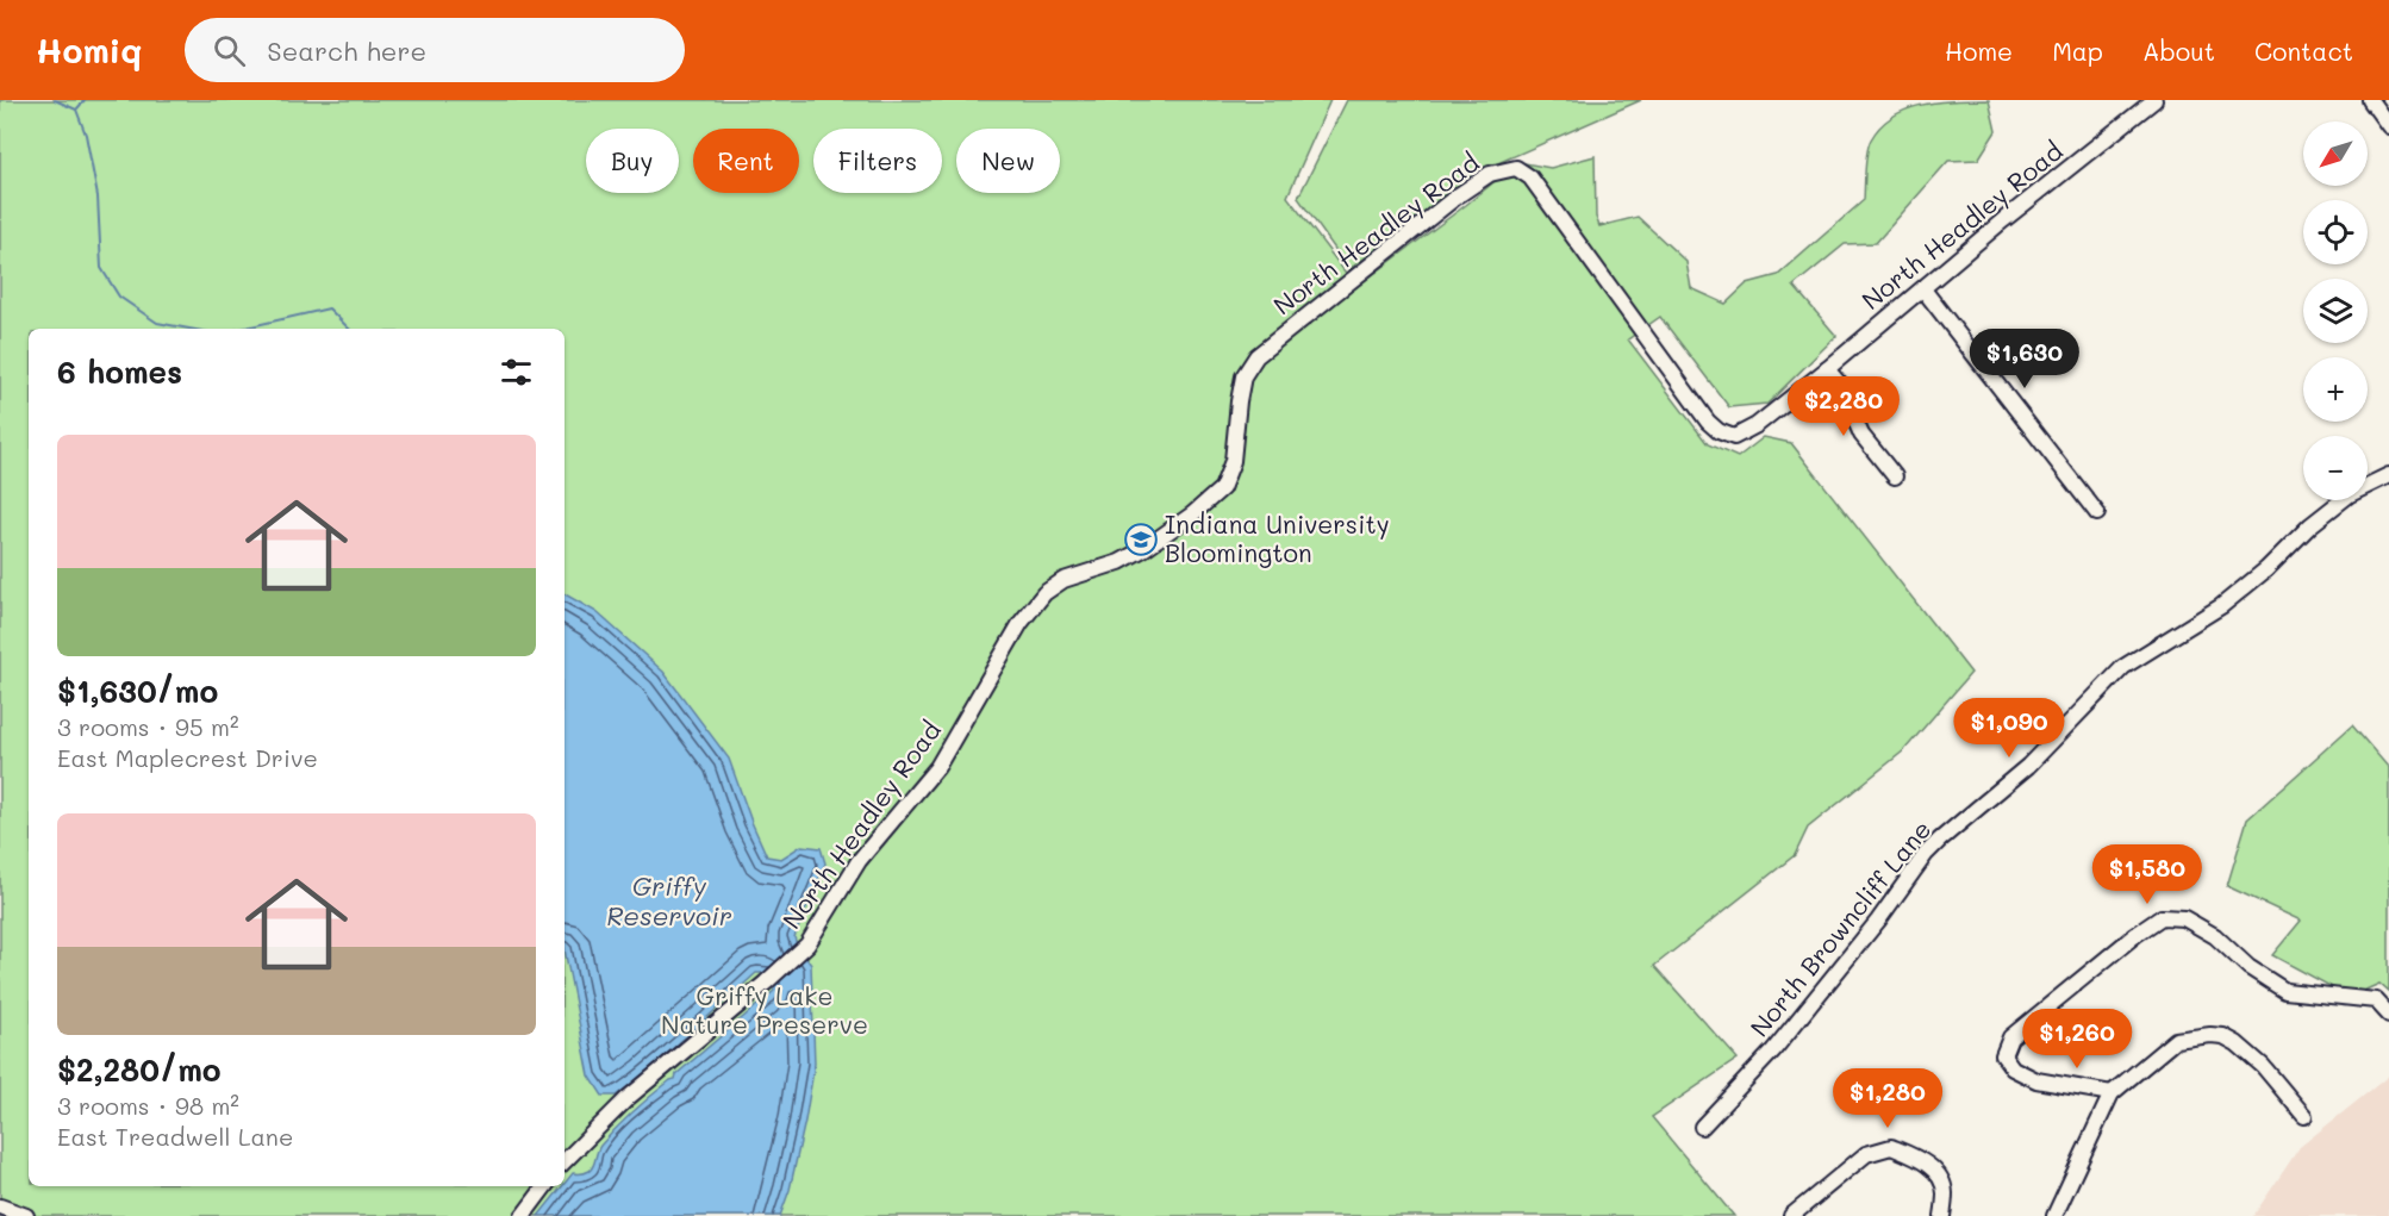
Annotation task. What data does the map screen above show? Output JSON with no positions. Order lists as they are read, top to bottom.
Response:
{
  "streets": {
    "street": ["North Headley Road", "North Browncliff Lane"]
  },
  "water": ["Griffy Reservoir"],
  "parks": ["Griffy Lake Nature Preserve"],
  "places": {
    "school or university": ["Indiana University Bloomington"]
  },
  "north": "bottom left",
  "page": {
    "header": "Homiq",
    "search": "Search here",
    "nav": [
      "Home",
      "Map",
      "About",
      "Contact"
    ],
    "map_buttons": ["+", "−"],
    "chip": [
      "Buy",
      "Rent",
      "Filters",
      "New"
    ],
    "price": [
      "$1,630",
      "$2,280",
      "$1,090",
      "$1,580",
      "$1,260",
      "$1,280"
    ],
    "heading": "6 homes",
    "list": [
      {
        "name": "$1,630/mo",
        "note": "3 rooms · 95 m² · East Maplecrest Drive"
      },
      {
        "name": "$2,280/mo",
        "note": "3 rooms · 98 m² · East Treadwell Lane"
      }
    ]
  }
}
